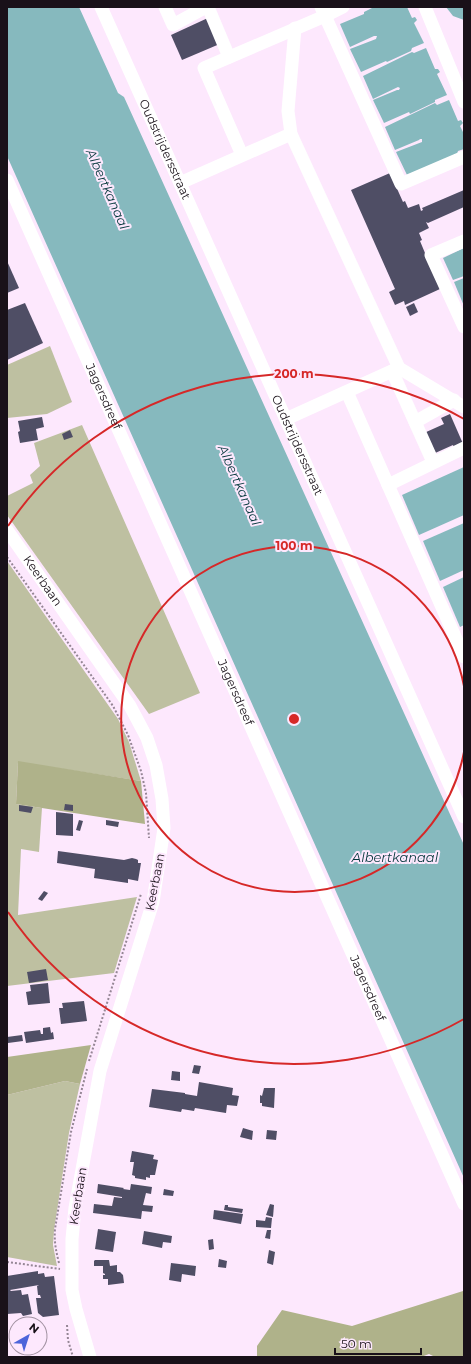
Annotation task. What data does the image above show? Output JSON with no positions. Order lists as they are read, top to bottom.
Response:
{
  "streets": {
    "street": ["Oudstrijdersstraat", "Jagersdreef", "Keerbaan"]
  },
  "water": ["Albertkanaal"],
  "scale_bar": "50 m",
  "north": "top right",
  "rings": ["200 m", "100 m"]
}
